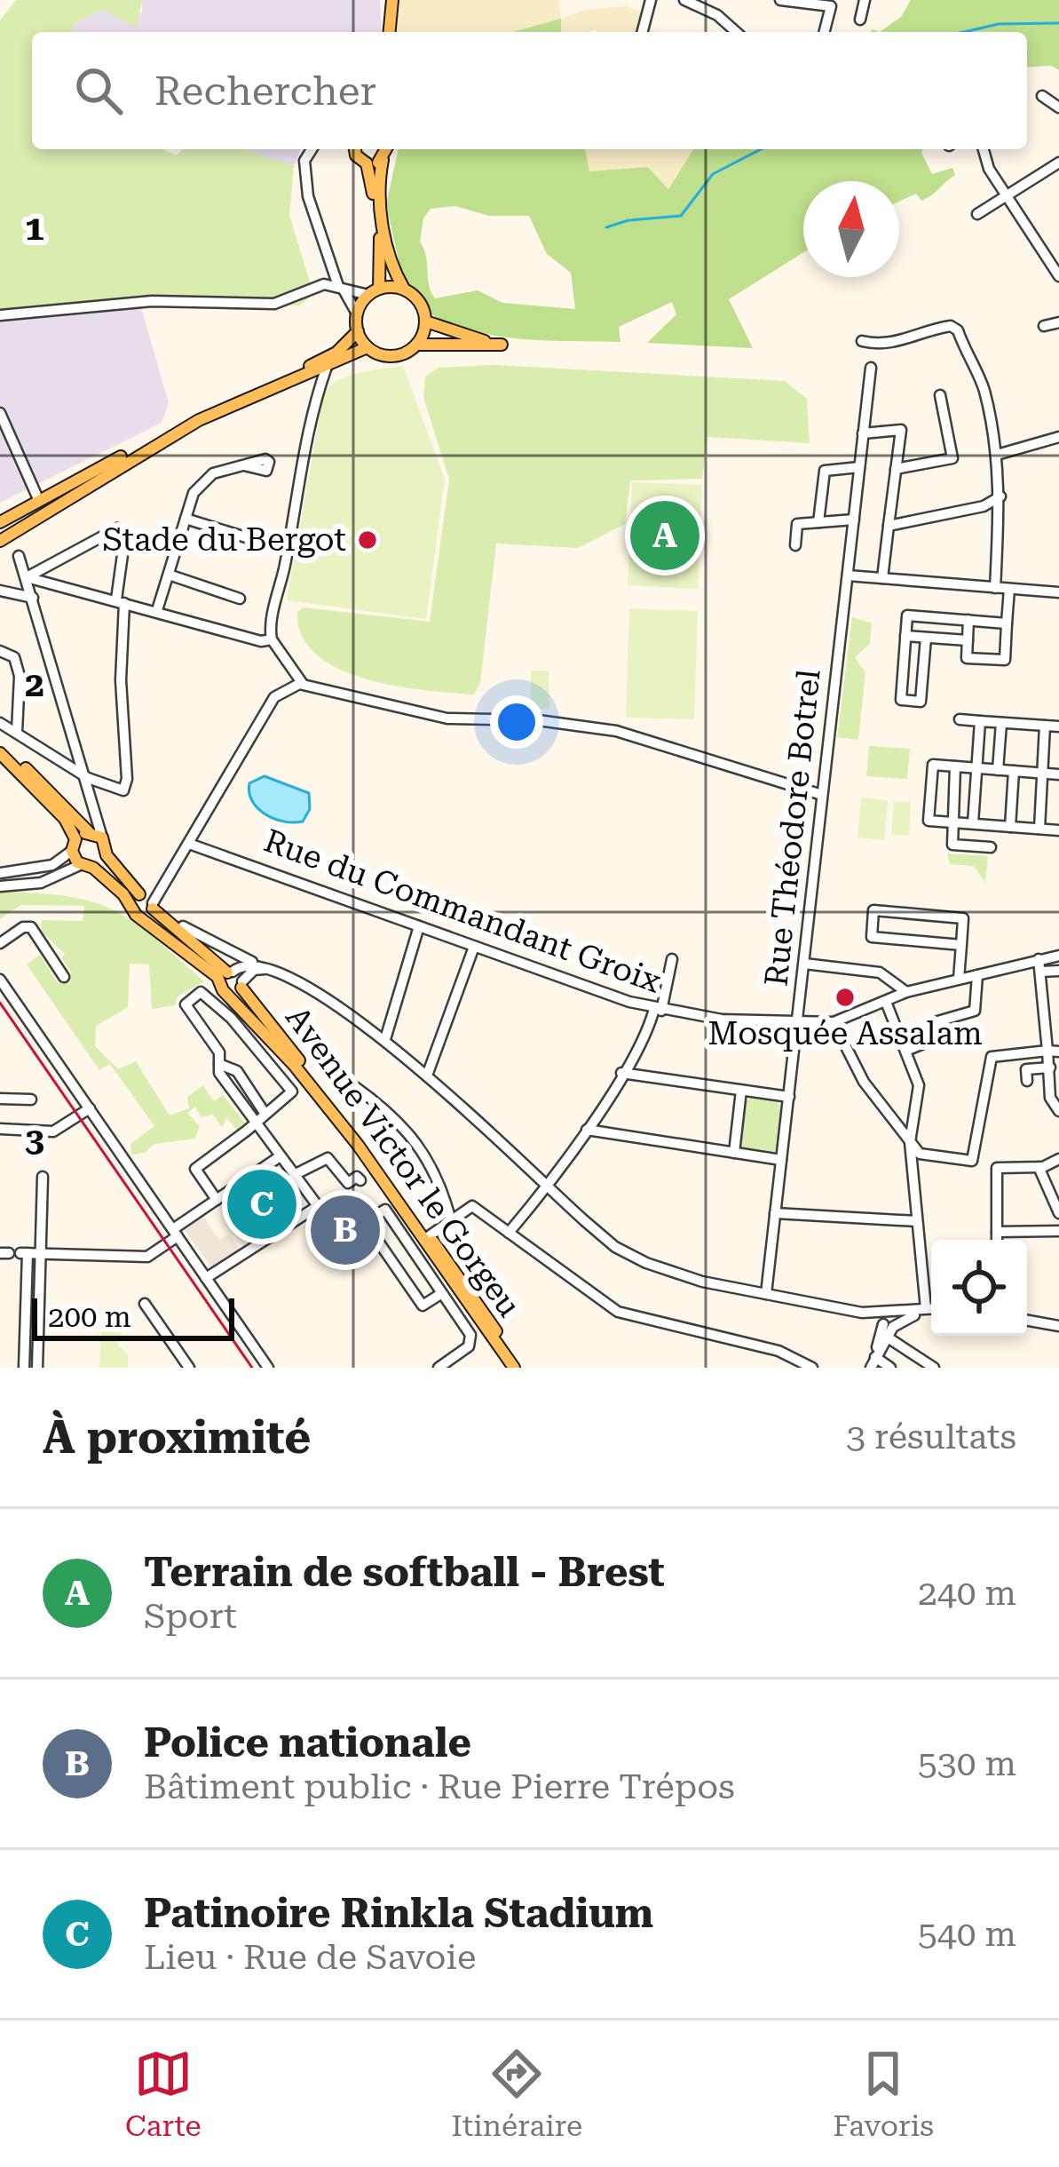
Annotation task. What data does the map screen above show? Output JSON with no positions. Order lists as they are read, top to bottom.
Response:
{
  "streets": {
    "main road": ["Avenue Victor le Gorgeu"],
    "street": ["Rue Théodore Botrel", "Rue du Commandant Groix"]
  },
  "crossings": [
    ["Rue Théodore Botrel", "Rue du Commandant Groix"]
  ],
  "places": ["Stade du Bergot", "Mosquée Assalam"],
  "scale_bar": "200 m",
  "north": "top",
  "page": {
    "search": "Rechercher",
    "pins": ["A", "C", "B"],
    "scale": "200 m",
    "heading": ["À proximité", "3 résultats"],
    "list": [
      {
        "mark": "A",
        "name": "Terrain de softball - Brest",
        "note": "Sport",
        "value": "240 m"
      },
      {
        "mark": "B",
        "name": "Police nationale",
        "note": "Bâtiment public · Rue Pierre Trépos",
        "value": "530 m"
      },
      {
        "mark": "C",
        "name": "Patinoire Rinkla Stadium",
        "note": "Lieu · Rue de Savoie",
        "value": "540 m"
      }
    ],
    "nav": ["Carte", "Itinéraire", "Favoris"]
  },
  "grid": {
    "rows": ["1", "2", "3"]
  }
}
